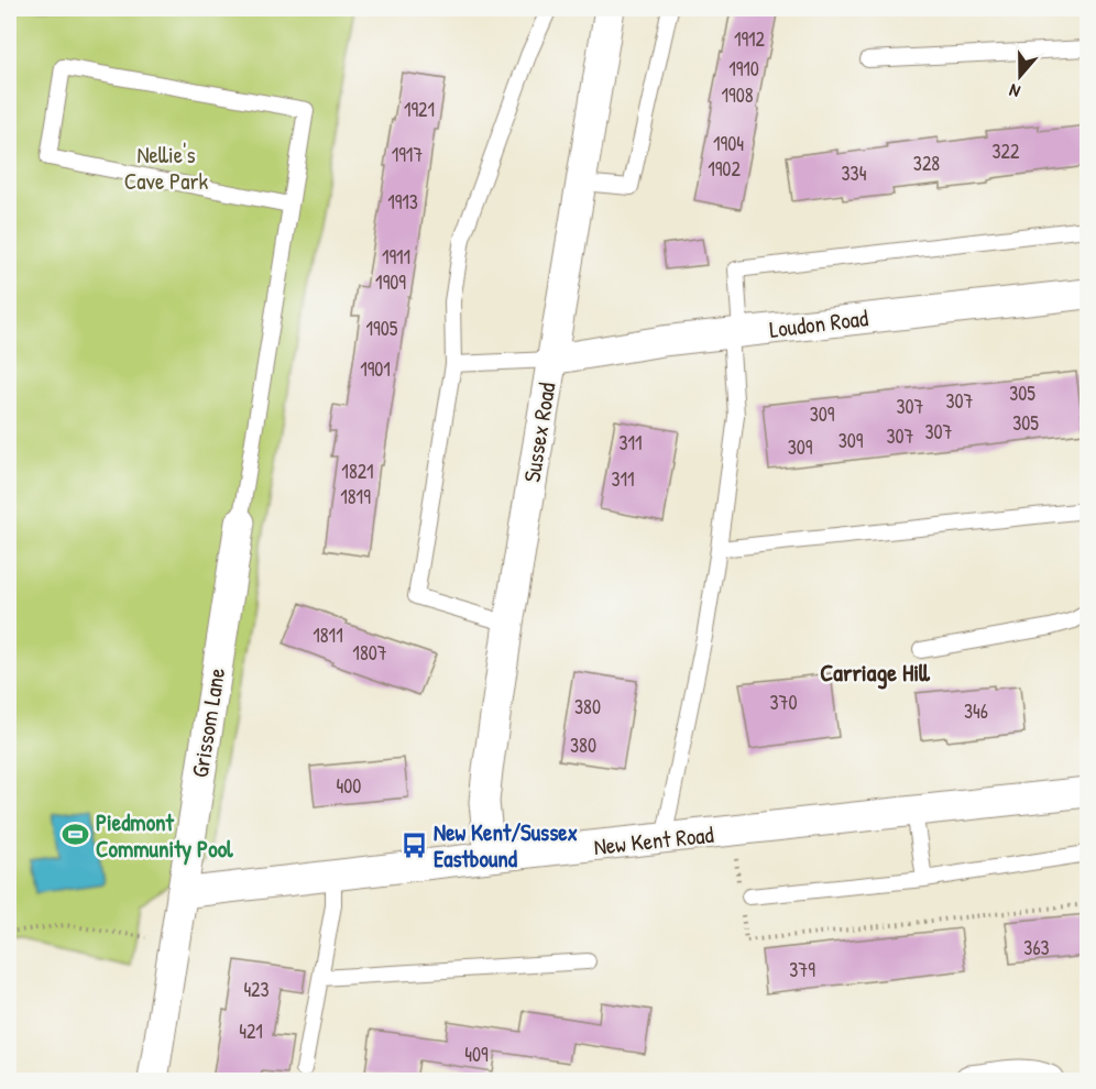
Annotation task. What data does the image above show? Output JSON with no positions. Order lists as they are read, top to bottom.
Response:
{
  "streets": {
    "street": [
      "Loudon Road",
      "Sussex Road",
      "Grissom Lane",
      "New Kent Road"
    ]
  },
  "crossings": [
    ["Loudon Road", "Sussex Road"],
    ["Sussex Road", "New Kent Road"],
    ["Grissom Lane", "New Kent Road"]
  ],
  "districts": ["Carriage Hill"],
  "parks": ["Nellie's Cave Park"],
  "places": {
    "sports": ["Piedmont Community Pool"],
    "bus stop": ["New Kent/Sussex Eastbound"]
  },
  "house_numbers": [
    "1912",
    "1910",
    "1908",
    "1921",
    "1904",
    "322",
    "1917",
    "328",
    "1902",
    "334",
    "1913",
    "1911",
    "1909",
    "1905",
    "1901",
    "305",
    "307",
    "307",
    "309",
    "305",
    "307",
    "307",
    "309",
    "311",
    "309",
    "1821",
    "311",
    "1819",
    "1811",
    "1807",
    "370",
    "380",
    "346",
    "380",
    "400",
    "363",
    "379",
    "423",
    "421",
    "409"
  ],
  "north": "bottom"
}
